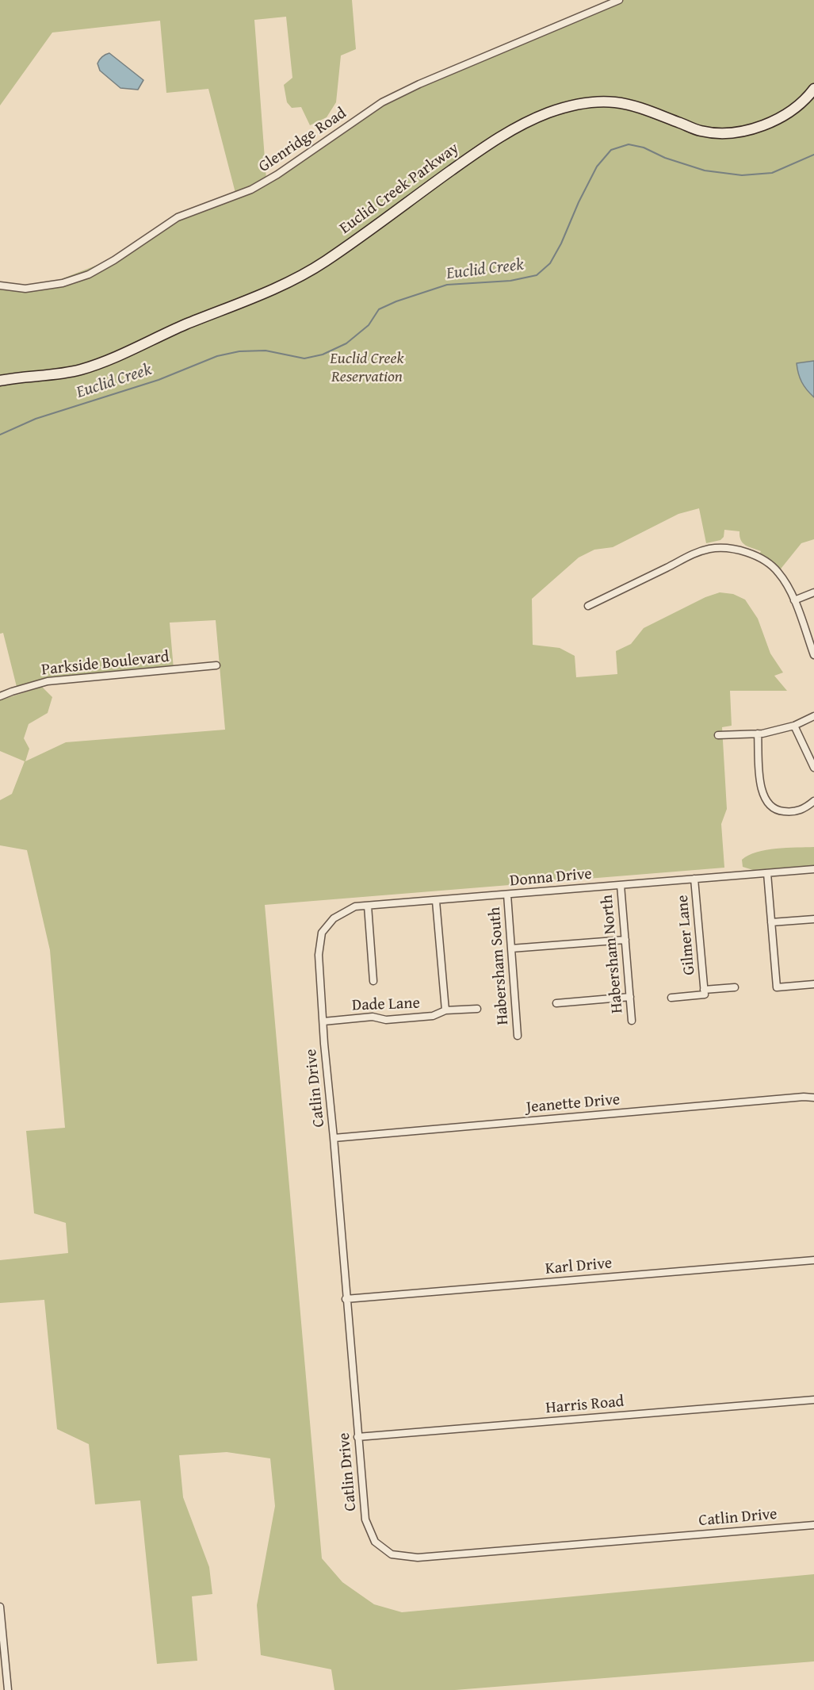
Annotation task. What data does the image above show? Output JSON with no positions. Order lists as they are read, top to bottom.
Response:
{
  "streets": {
    "street": [
      "Glenridge Road",
      "Euclid Creek Parkway",
      "Parkside Boulevard",
      "Donna Drive",
      "Gilmer Lane",
      "Habersham North",
      "Habersham South",
      "Dade Lane",
      "Catlin Drive",
      "Jeanette Drive",
      "Karl Drive",
      "Harris Road"
    ]
  },
  "crossings": [
    ["Donna Drive", "Gilmer Lane"],
    ["Donna Drive", "Habersham North"],
    ["Donna Drive", "Habersham South"],
    ["Donna Drive", "Catlin Drive"],
    ["Dade Lane", "Catlin Drive"],
    ["Catlin Drive", "Jeanette Drive"],
    ["Catlin Drive", "Karl Drive"],
    ["Catlin Drive", "Harris Road"]
  ],
  "water": ["Euclid Creek"],
  "parks": ["Euclid Creek Reservation"]
}
